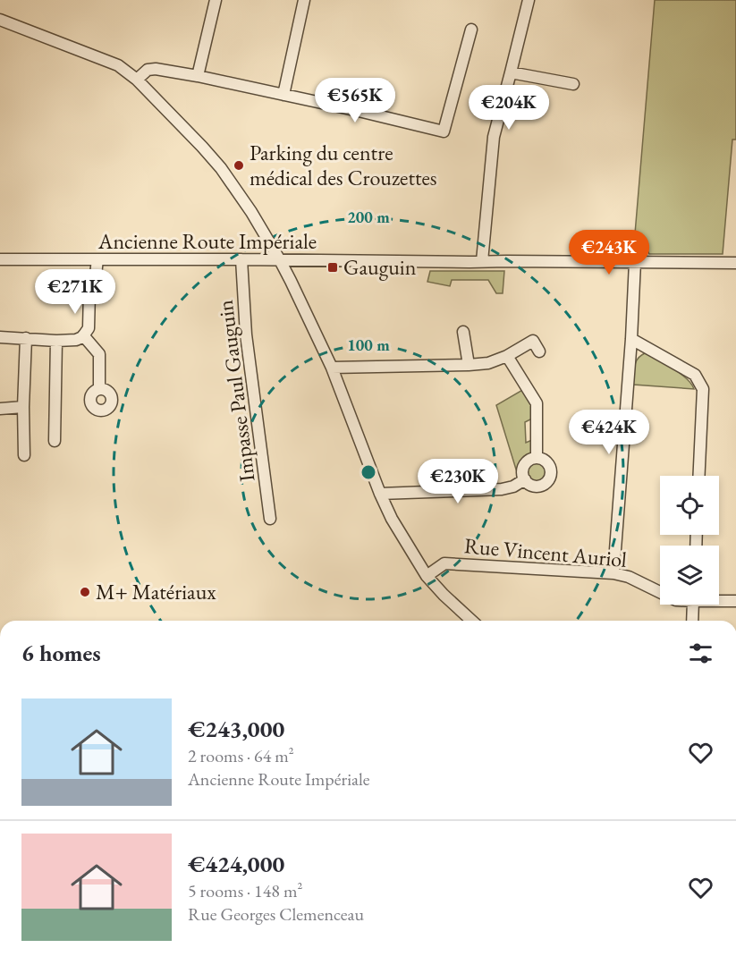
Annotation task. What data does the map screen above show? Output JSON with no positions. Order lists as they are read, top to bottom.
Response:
{
  "streets": {
    "street": ["Ancienne Route Impériale", "Impasse Paul Gauguin", "Rue Vincent Auriol"]
  },
  "crossings": [
    ["Ancienne Route Impériale", "Impasse Paul Gauguin"]
  ],
  "places": {
    "other": ["Parking du centre médical des Crouzettes", "M+ Matériaux"],
    "transit": ["Gauguin"]
  },
  "page": {
    "price": [
      "€565K",
      "€204K",
      "€243K",
      "€271K",
      "€424K",
      "€230K"
    ],
    "heading": "6 homes",
    "list": [
      {
        "name": "€243,000",
        "note": "2 rooms · 64 m² · Ancienne Route Impériale"
      },
      {
        "name": "€424,000",
        "note": "5 rooms · 148 m² · Rue Georges Clemenceau"
      }
    ]
  },
  "rings": ["200 m", "100 m"]
}
